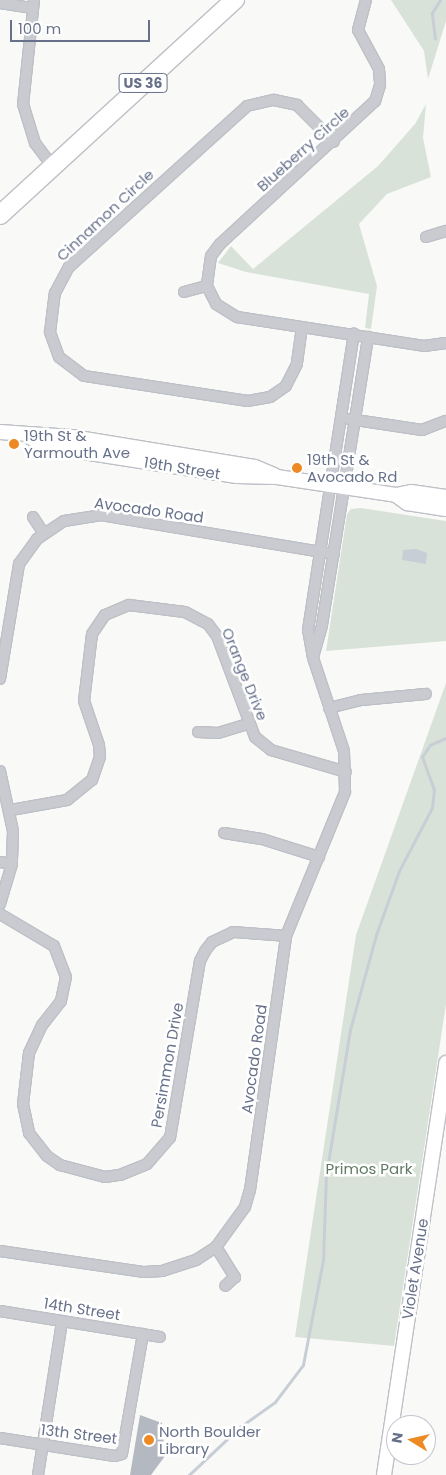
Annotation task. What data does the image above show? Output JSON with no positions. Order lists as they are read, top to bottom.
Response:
{
  "streets": {
    "highway": ["US 36"],
    "street": [
      "Blueberry Circle",
      "Cinnamon Circle",
      "19th Street",
      "Avocado Road",
      "Orange Drive",
      "Persimmon Drive",
      "Violet Avenue",
      "14th Street",
      "13th Street"
    ]
  },
  "crossings": [
    ["Blueberry Circle", "Cinnamon Circle"],
    ["19th Street", "Avocado Road"],
    ["Avocado Road", "Orange Drive"],
    ["Avocado Road", "Persimmon Drive"],
    ["14th Street", "13th Street"]
  ],
  "parks": ["Primos Park"],
  "places": ["19th St & Yarmouth Ave", "19th St & Avocado Rd", "North Boulder Library"],
  "scale_bar": "100 m",
  "north": "left"
}
